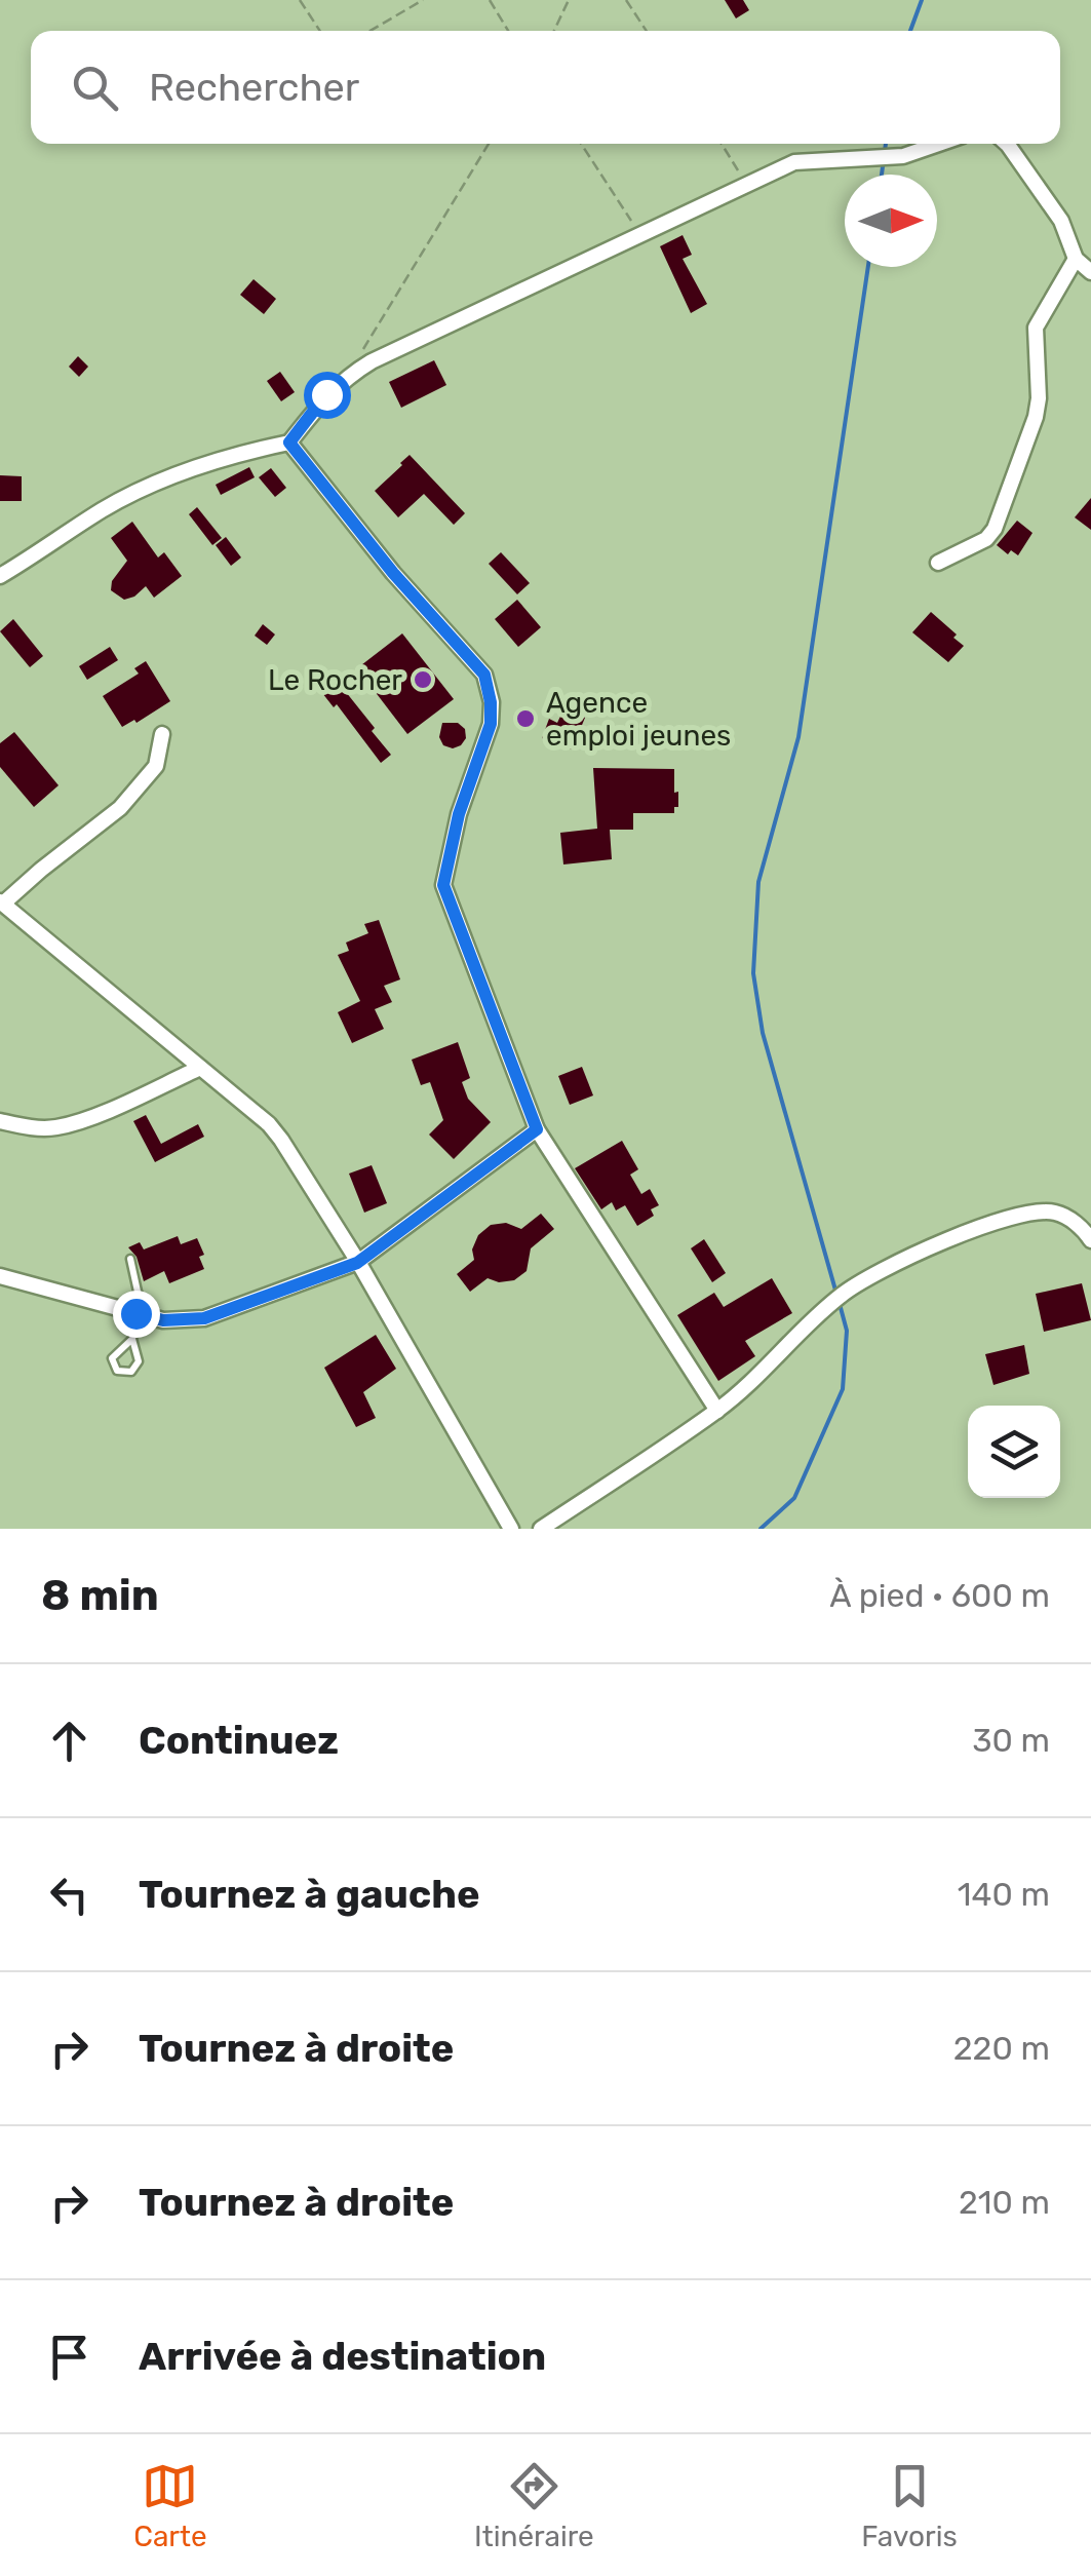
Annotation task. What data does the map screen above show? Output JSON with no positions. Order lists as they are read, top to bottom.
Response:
{
  "places": ["Le Rocher", "Agence emploi jeunes"],
  "north": "right",
  "page": {
    "search": "Rechercher",
    "heading": ["8 min", "À pied · 600 m"],
    "list": [
      ["Continuez", "30 m"],
      ["Tournez à gauche", "140 m"],
      ["Tournez à droite", "220 m"],
      ["Tournez à droite", "210 m"],
      "Arrivée à destination"
    ],
    "nav": ["Carte", "Itinéraire", "Favoris"]
  }
}
